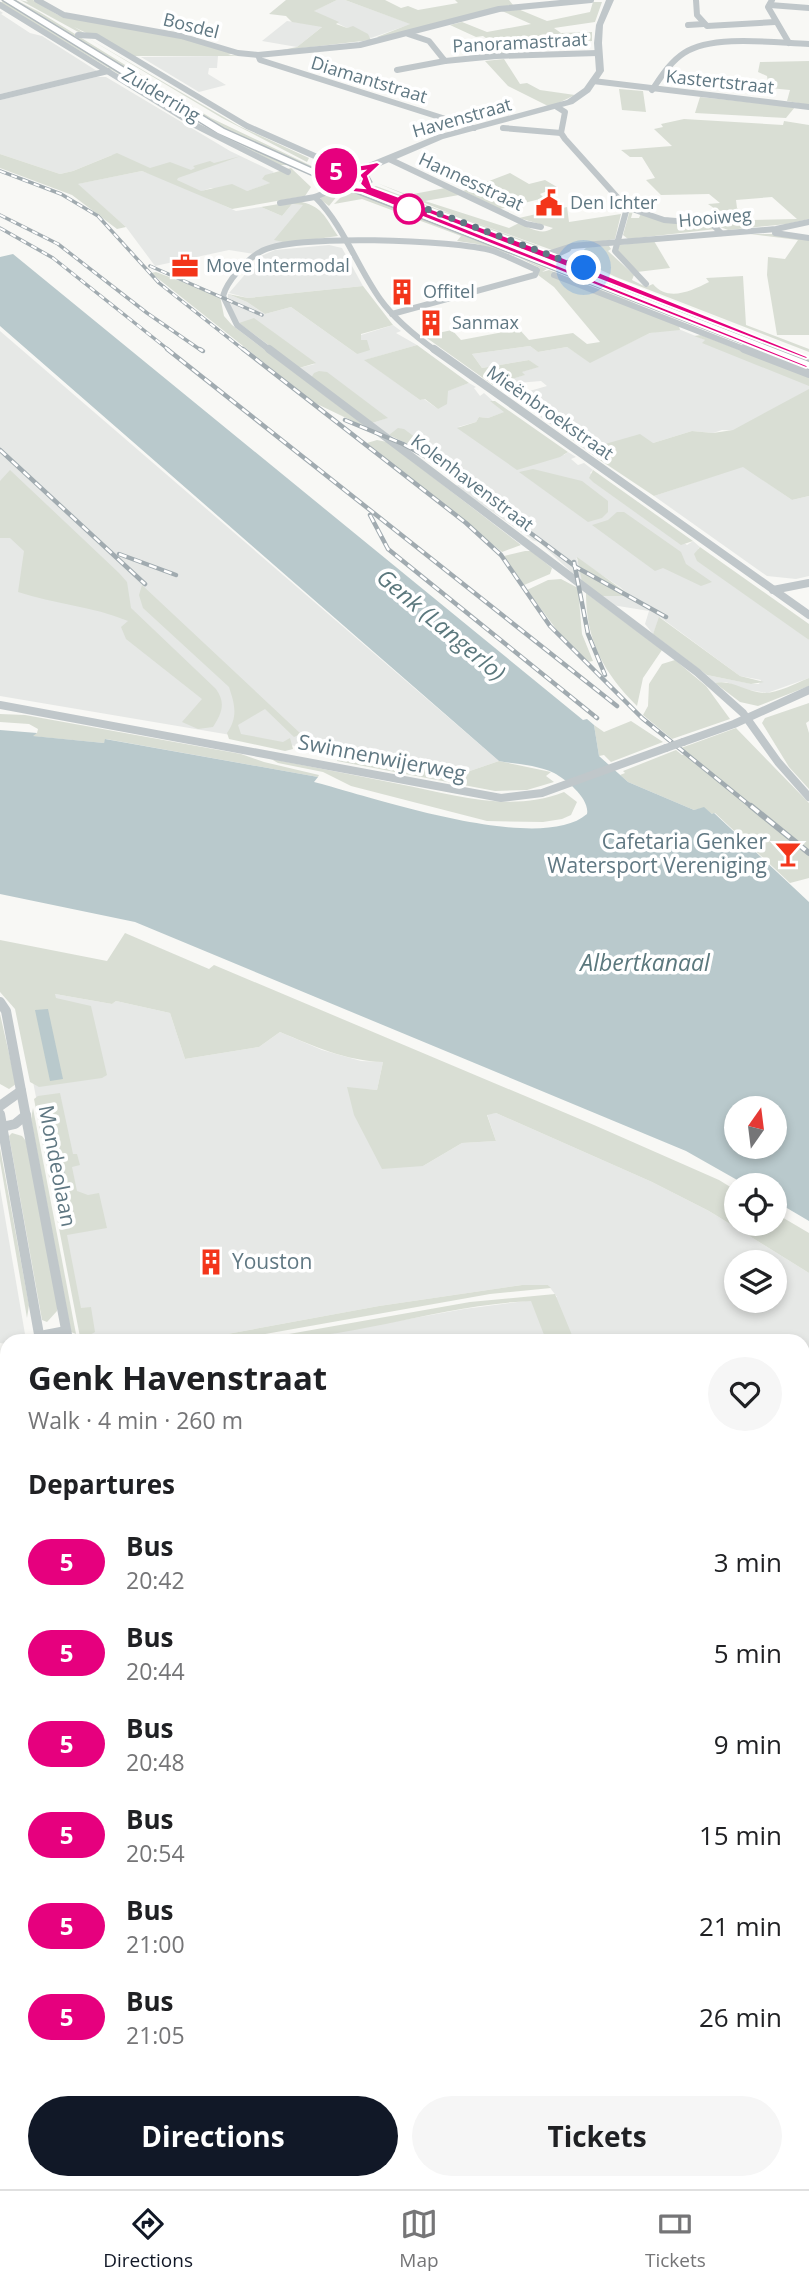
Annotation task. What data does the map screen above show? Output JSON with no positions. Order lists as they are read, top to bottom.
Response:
{
  "streets": {
    "main road": ["Zuiderring"],
    "street": [
      "Bosdel",
      "Panoramastraat",
      "Diamantstraat",
      "Kastertstraat",
      "Havenstraat",
      "Hannesstraat",
      "Hooiweg",
      "Mieënbroekstraat",
      "Kolenhavenstraat",
      "Swinnenwijerweg",
      "Mondeolaan"
    ]
  },
  "crossings": [
    ["Bosdel", "Diamantstraat"],
    ["Diamantstraat", "Havenstraat"],
    ["Kastertstraat", "Havenstraat"],
    ["Havenstraat", "Hannesstraat"],
    ["Mieënbroekstraat", "Kolenhavenstraat"],
    ["Kolenhavenstraat", "Swinnenwijerweg"]
  ],
  "water": ["Genk (Langerlo)", "Albertkanaal"],
  "places": {
    "public building": ["Den Ichter"],
    "office": ["Move Intermodal"],
    "building": ["Offitel", "Sanmax", "Youston"],
    "bar": ["Cafetaria Genker Watersport Vereniging"]
  },
  "lines": ["bus line 5"],
  "north": "top",
  "page": {
    "on_map": "5",
    "heading": [
      ["Genk Havenstraat", "Walk · 4 min · 260 m"],
      "Departures"
    ],
    "list": [
      {
        "mark": "5",
        "name": "Bus",
        "note": "20:42",
        "value": "3 min"
      },
      {
        "mark": "5",
        "name": "Bus",
        "note": "20:44",
        "value": "5 min"
      },
      {
        "mark": "5",
        "name": "Bus",
        "note": "20:48",
        "value": "9 min"
      },
      {
        "mark": "5",
        "name": "Bus",
        "note": "20:54",
        "value": "15 min"
      },
      {
        "mark": "5",
        "name": "Bus",
        "note": "21:00",
        "value": "21 min"
      },
      {
        "mark": "5",
        "name": "Bus",
        "note": "21:05",
        "value": "26 min"
      }
    ],
    "buttons": ["Directions", "Tickets"],
    "tabs": ["Directions", "Map", "Tickets"]
  }
}
